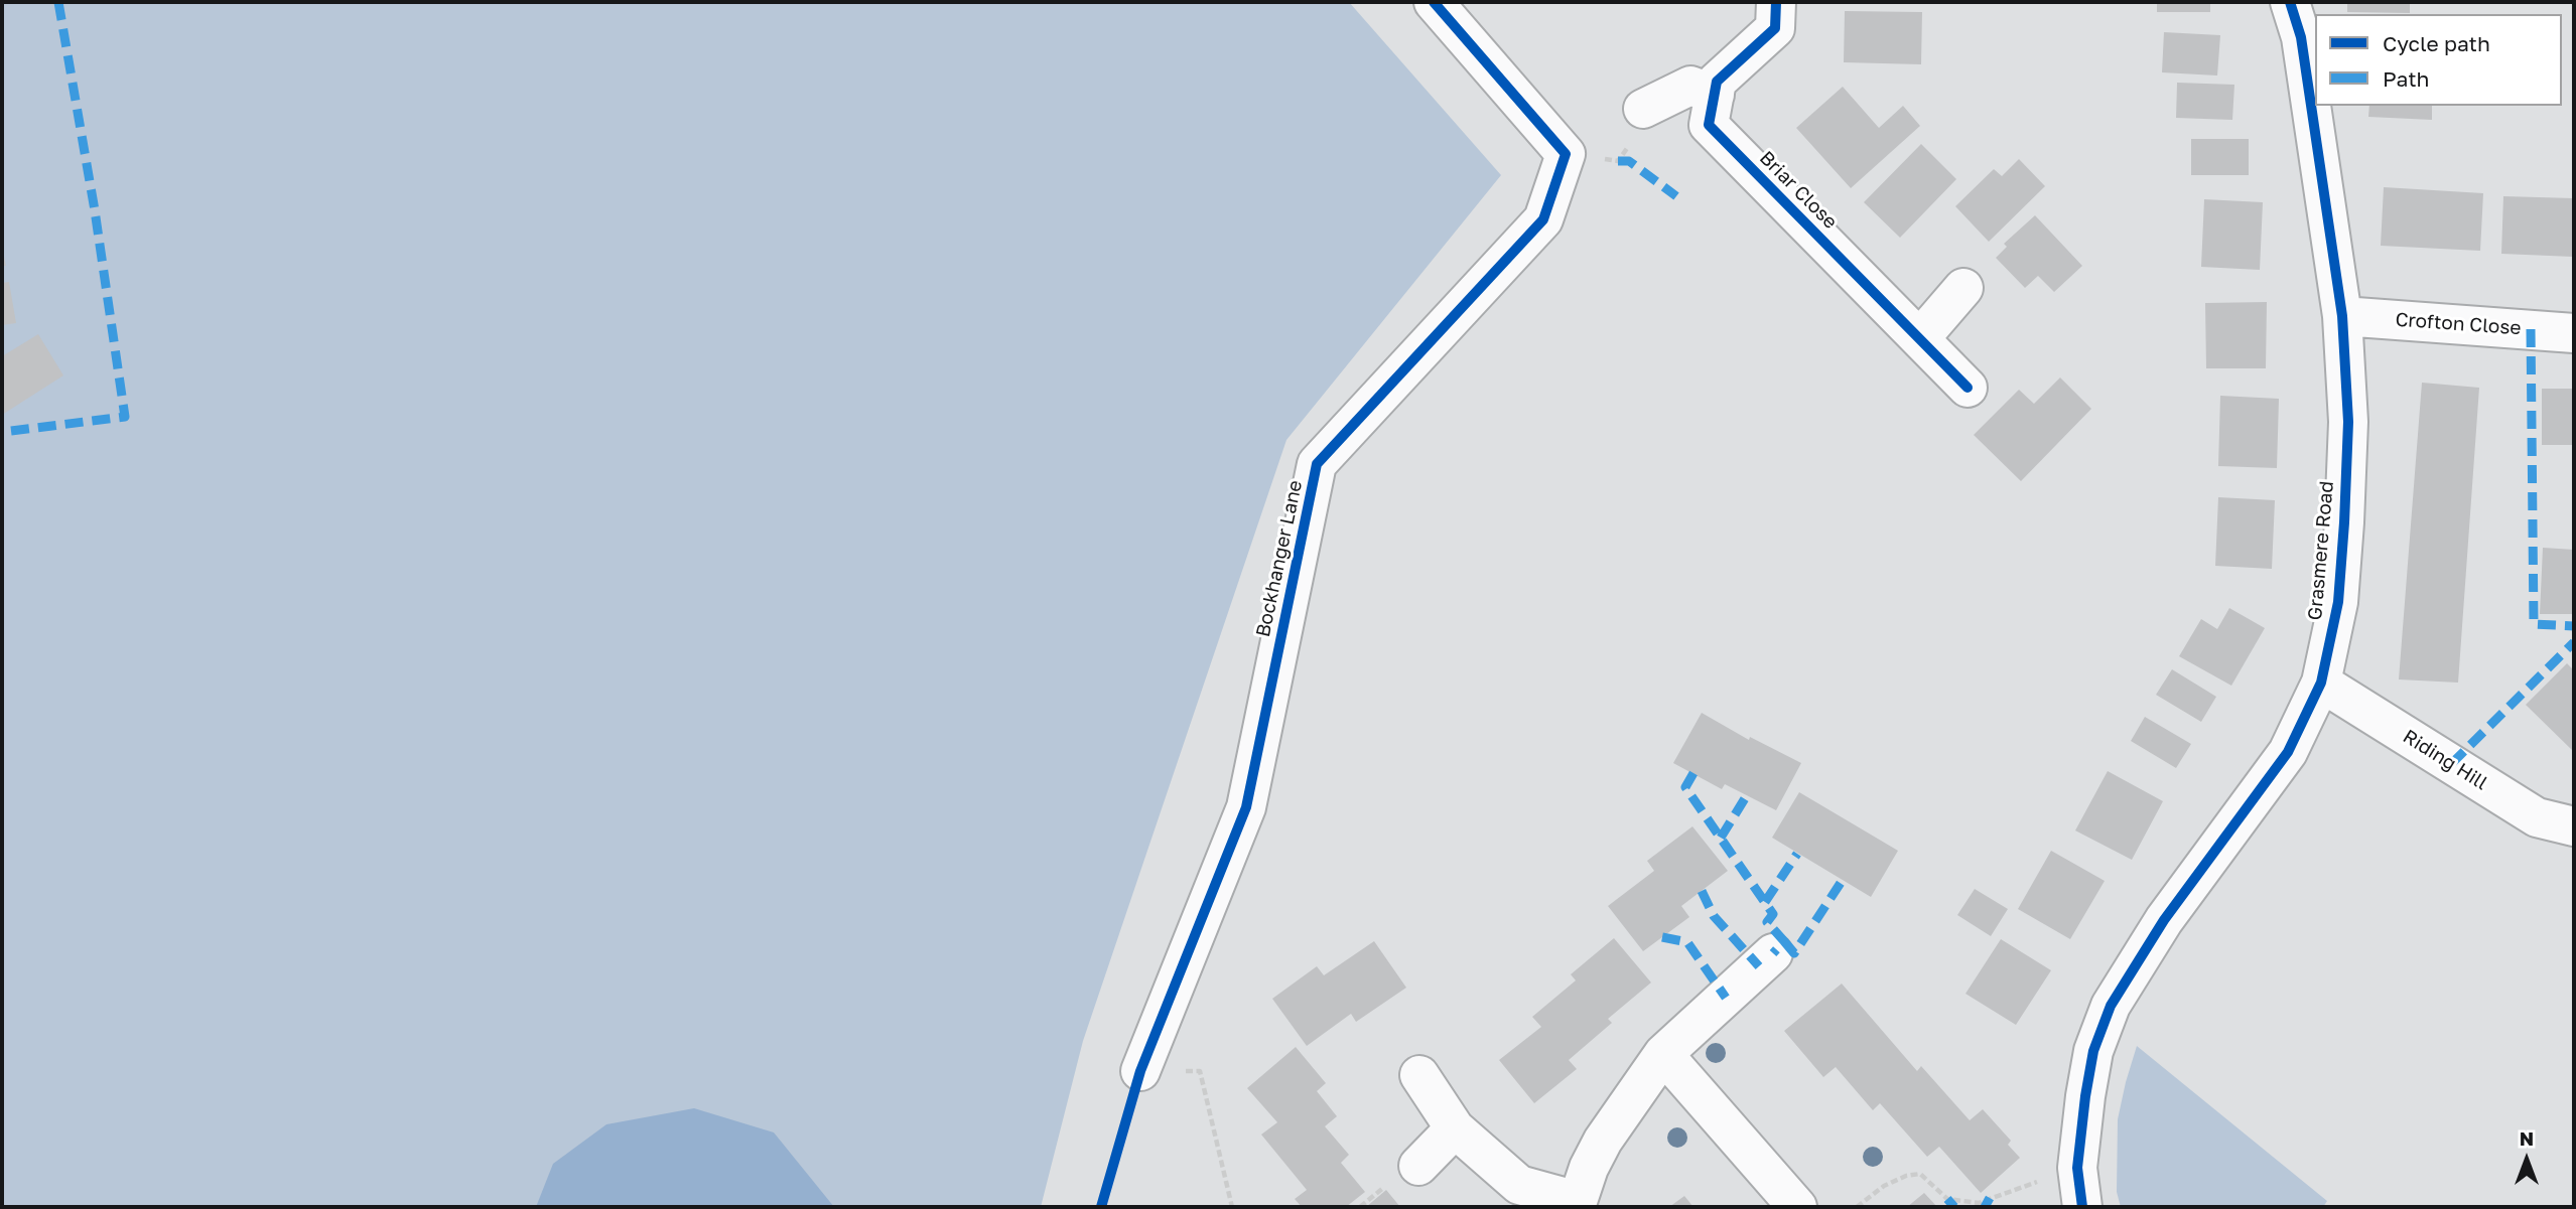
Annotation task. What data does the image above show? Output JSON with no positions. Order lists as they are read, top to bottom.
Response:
{
  "streets": {
    "street": [
      "Briar Close",
      "Crofton Close",
      "Grasmere Road",
      "Bockhanger Lane",
      "Riding Hill"
    ]
  },
  "crossings": [
    ["Crofton Close", "Grasmere Road"],
    ["Grasmere Road", "Riding Hill"]
  ],
  "legend": ["Cycle path", "Path"],
  "north": "top"
}
